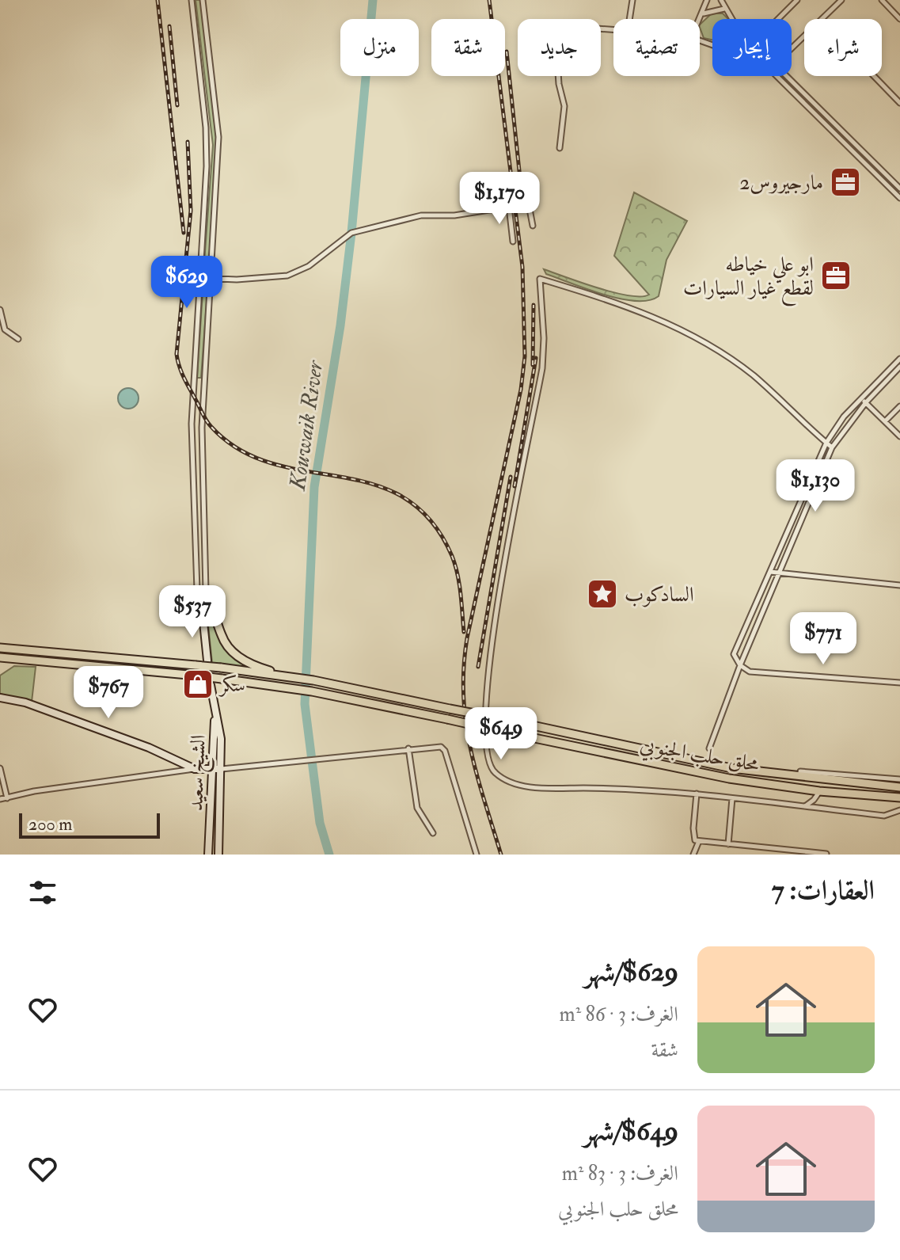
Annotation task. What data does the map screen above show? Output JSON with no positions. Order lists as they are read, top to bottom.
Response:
{
  "streets": {
    "highway": ["محلق حلب الجنوبي"],
    "main road": ["الشيخ سعيد"]
  },
  "water": ["Kouwaik River"],
  "places": {
    "office": ["مارجيروس2", "ابو علي خياطه لقطع غيار السيارات"],
    "place": ["السادكوب"],
    "shop": ["سكر"]
  },
  "scale_bar": "200 m",
  "page": {
    "chip": [
      "شراء",
      "إيجار",
      "تصفية",
      "جديد",
      "شقة",
      "منزل"
    ],
    "price": [
      "$1,170",
      "$629",
      "$1,130",
      "$537",
      "$771",
      "$767",
      "$649"
    ],
    "scale": "200 m",
    "heading": "العقارات: 7",
    "list": [
      {
        "name": "$629/شهر",
        "note": "الغرف: 3 · 86 m² · شقة"
      },
      {
        "name": "$649/شهر",
        "note": "الغرف: 3 · 83 m² · محلق حلب الجنوبي"
      }
    ]
  }
}
